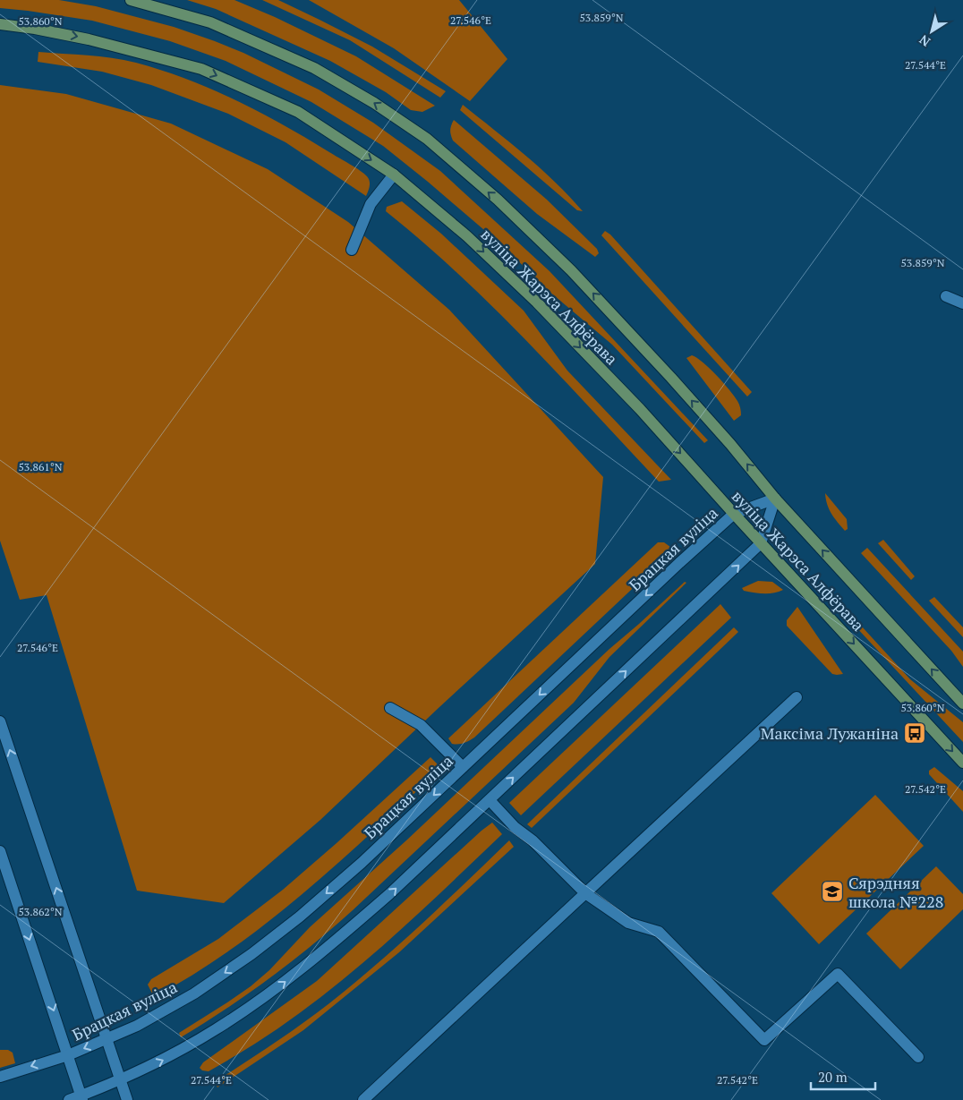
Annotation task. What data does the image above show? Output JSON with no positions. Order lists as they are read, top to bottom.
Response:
{
  "streets": {
    "main road": ["вуліца Жарэса Алфёрава"],
    "street": ["Брацкая вуліца"]
  },
  "crossings": [
    ["вуліца Жарэса Алфёрава", "Брацкая вуліца"]
  ],
  "places": {
    "bus stop": ["Максіма Лужаніна"],
    "school or university": ["Сярэдняя школа №228"]
  },
  "scale_bar": "20 m",
  "north": "bottom left",
  "coordinates": [
    "53.859°N",
    "27.546°E",
    "53.860°N",
    "27.544°E",
    "53.861°N",
    "27.542°E",
    "53.862°N"
  ]
}
